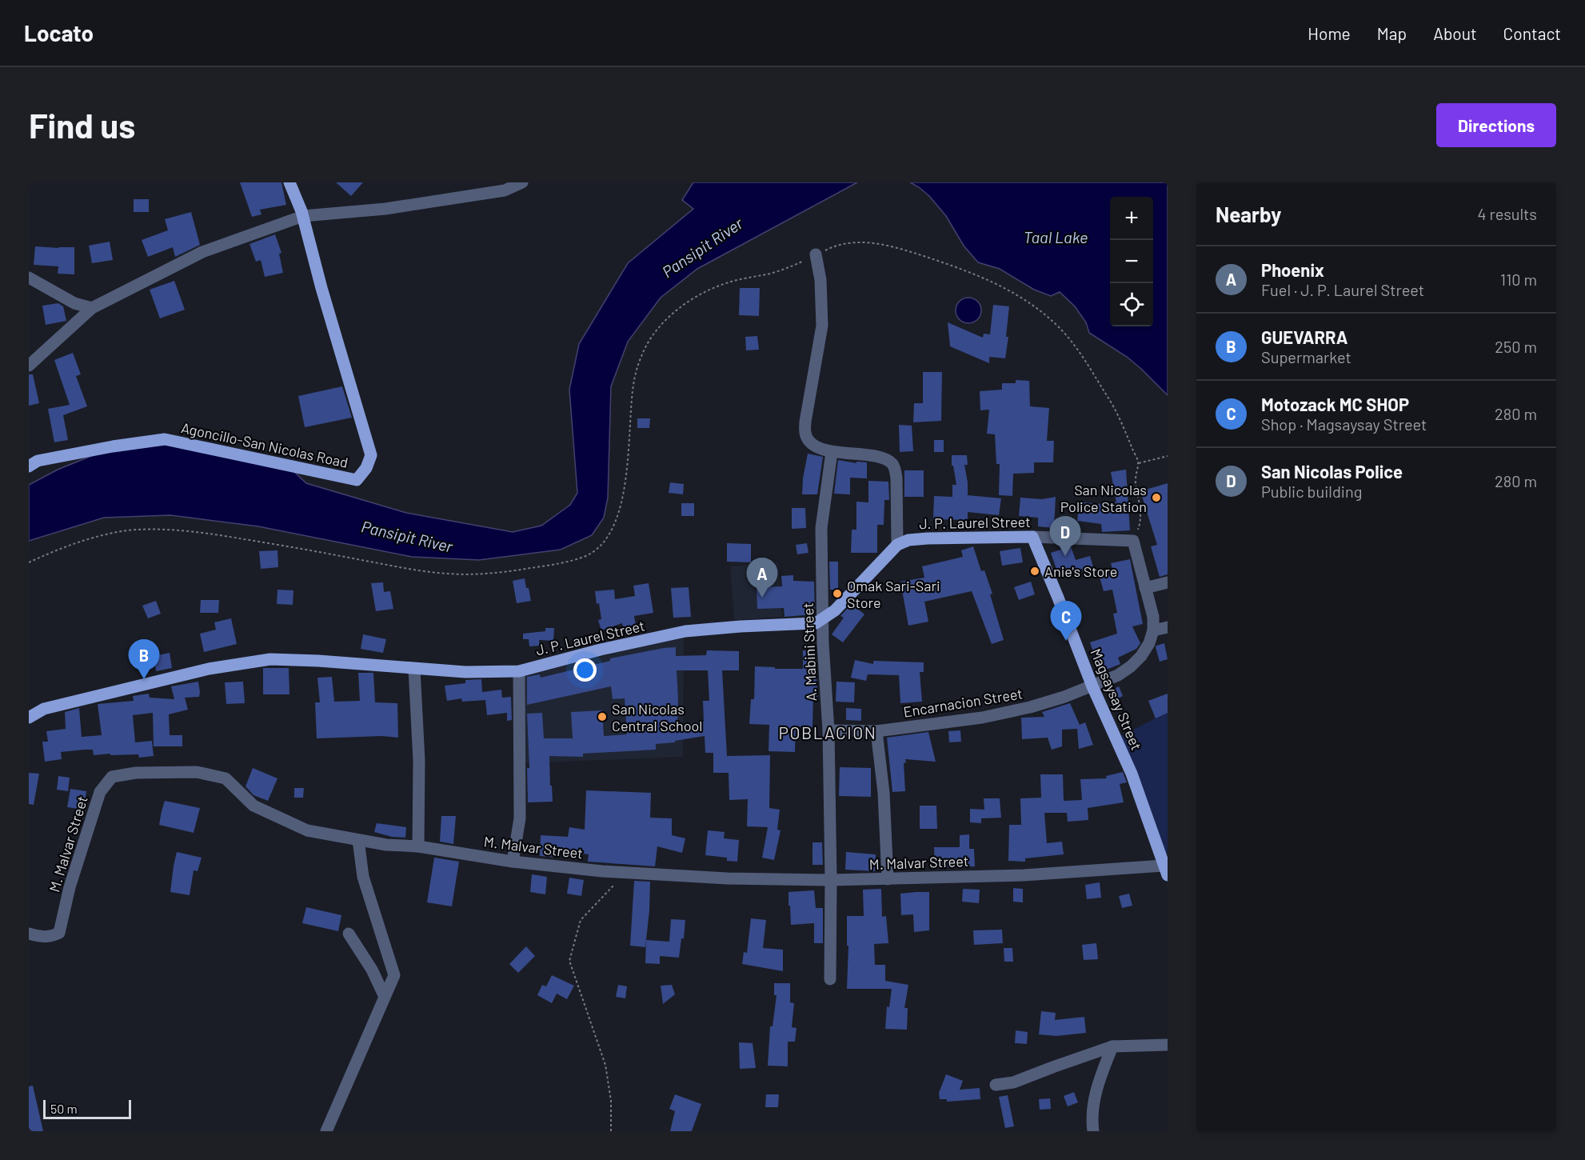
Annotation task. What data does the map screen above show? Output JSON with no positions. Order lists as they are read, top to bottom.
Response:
{
  "streets": {
    "main road": ["Agoncillo-San Nicolas Road", "J. P. Laurel Street", "Magsaysay Street"],
    "street": ["A. Mabini Street", "Encarnacion Street", "M. Malvar Street"]
  },
  "crossings": [
    ["J. P. Laurel Street", "A. Mabini Street"],
    ["J. P. Laurel Street", "Magsaysay Street"],
    ["A. Mabini Street", "Encarnacion Street"],
    ["A. Mabini Street", "M. Malvar Street"],
    ["Magsaysay Street", "Encarnacion Street"],
    ["Magsaysay Street", "M. Malvar Street"]
  ],
  "districts": ["POBLACION"],
  "water": ["Taal Lake", "Pansipit River"],
  "places": [
    "San Nicolas Police Station",
    "Anie's Store",
    "Omak Sari-Sari Store",
    "San Nicolas Central School"
  ],
  "scale_bar": "50 m",
  "page": {
    "header": "Locato",
    "nav": [
      "Home",
      "Map",
      "About",
      "Contact"
    ],
    "buttons": "Directions",
    "title": "Find us",
    "heading": ["Nearby", "4 results"],
    "map_buttons": ["+", "−"],
    "list": [
      {
        "mark": "A",
        "name": "Phoenix",
        "note": "Fuel · J. P. Laurel Street",
        "value": "110 m"
      },
      {
        "mark": "B",
        "name": "GUEVARRA",
        "note": "Supermarket",
        "value": "250 m"
      },
      {
        "mark": "C",
        "name": "Motozack MC SHOP",
        "note": "Shop · Magsaysay Street",
        "value": "280 m"
      },
      {
        "mark": "D",
        "name": "San Nicolas Police",
        "note": "Public building",
        "value": "280 m"
      }
    ],
    "pins": [
      "D",
      "A",
      "C",
      "B"
    ],
    "scale": "50 m"
  }
}
